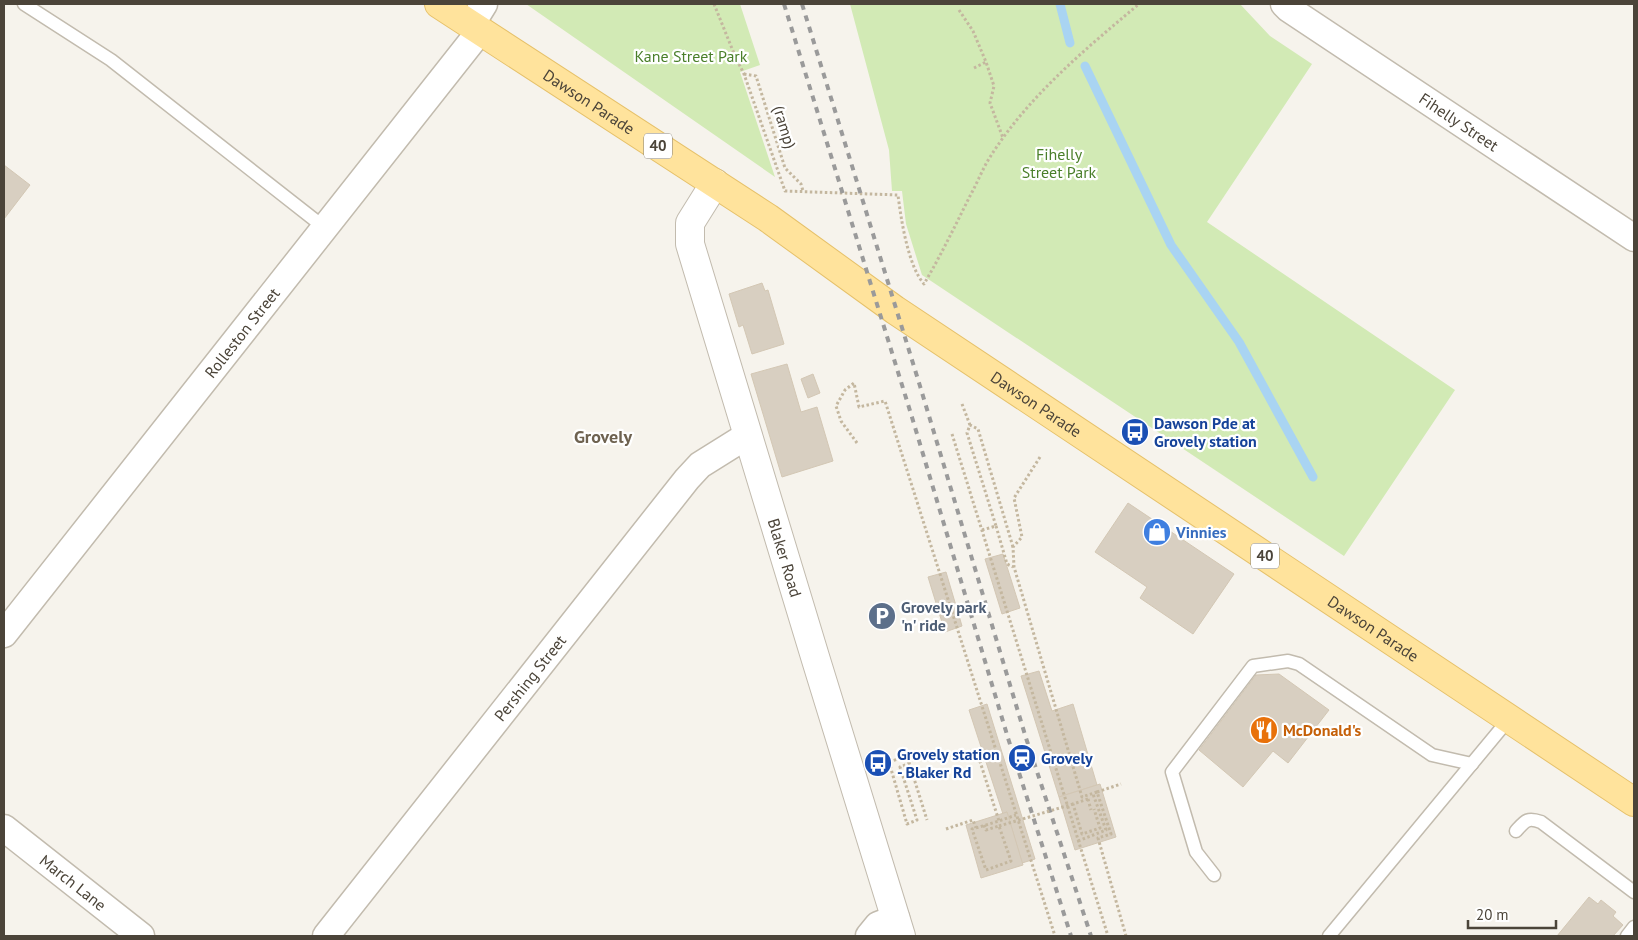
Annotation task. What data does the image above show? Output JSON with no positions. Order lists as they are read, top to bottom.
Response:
{
  "streets": {
    "main road": ["Dawson Parade", "40"],
    "street": [
      "Fihelly Street",
      "Rolleston Street",
      "Blaker Road",
      "Pershing Street",
      "March Lane"
    ],
    "path": ["(ramp)"]
  },
  "crossings": [
    ["Dawson Parade", "Rolleston Street"],
    ["Dawson Parade", "Blaker Road"],
    ["Blaker Road", "Pershing Street"]
  ],
  "districts": ["Grovely"],
  "parks": ["Kane Street Park", "Fihelly Street Park"],
  "places": {
    "bus stop": ["Dawson Pde at Grovely station", "Grovely station - Blaker Rd"],
    "shop": ["Vinnies"],
    "parking": ["Grovely park 'n' ride"],
    "restaurant": ["McDonald's"],
    "station": ["Grovely"]
  },
  "scale_bar": "20 m"
}
